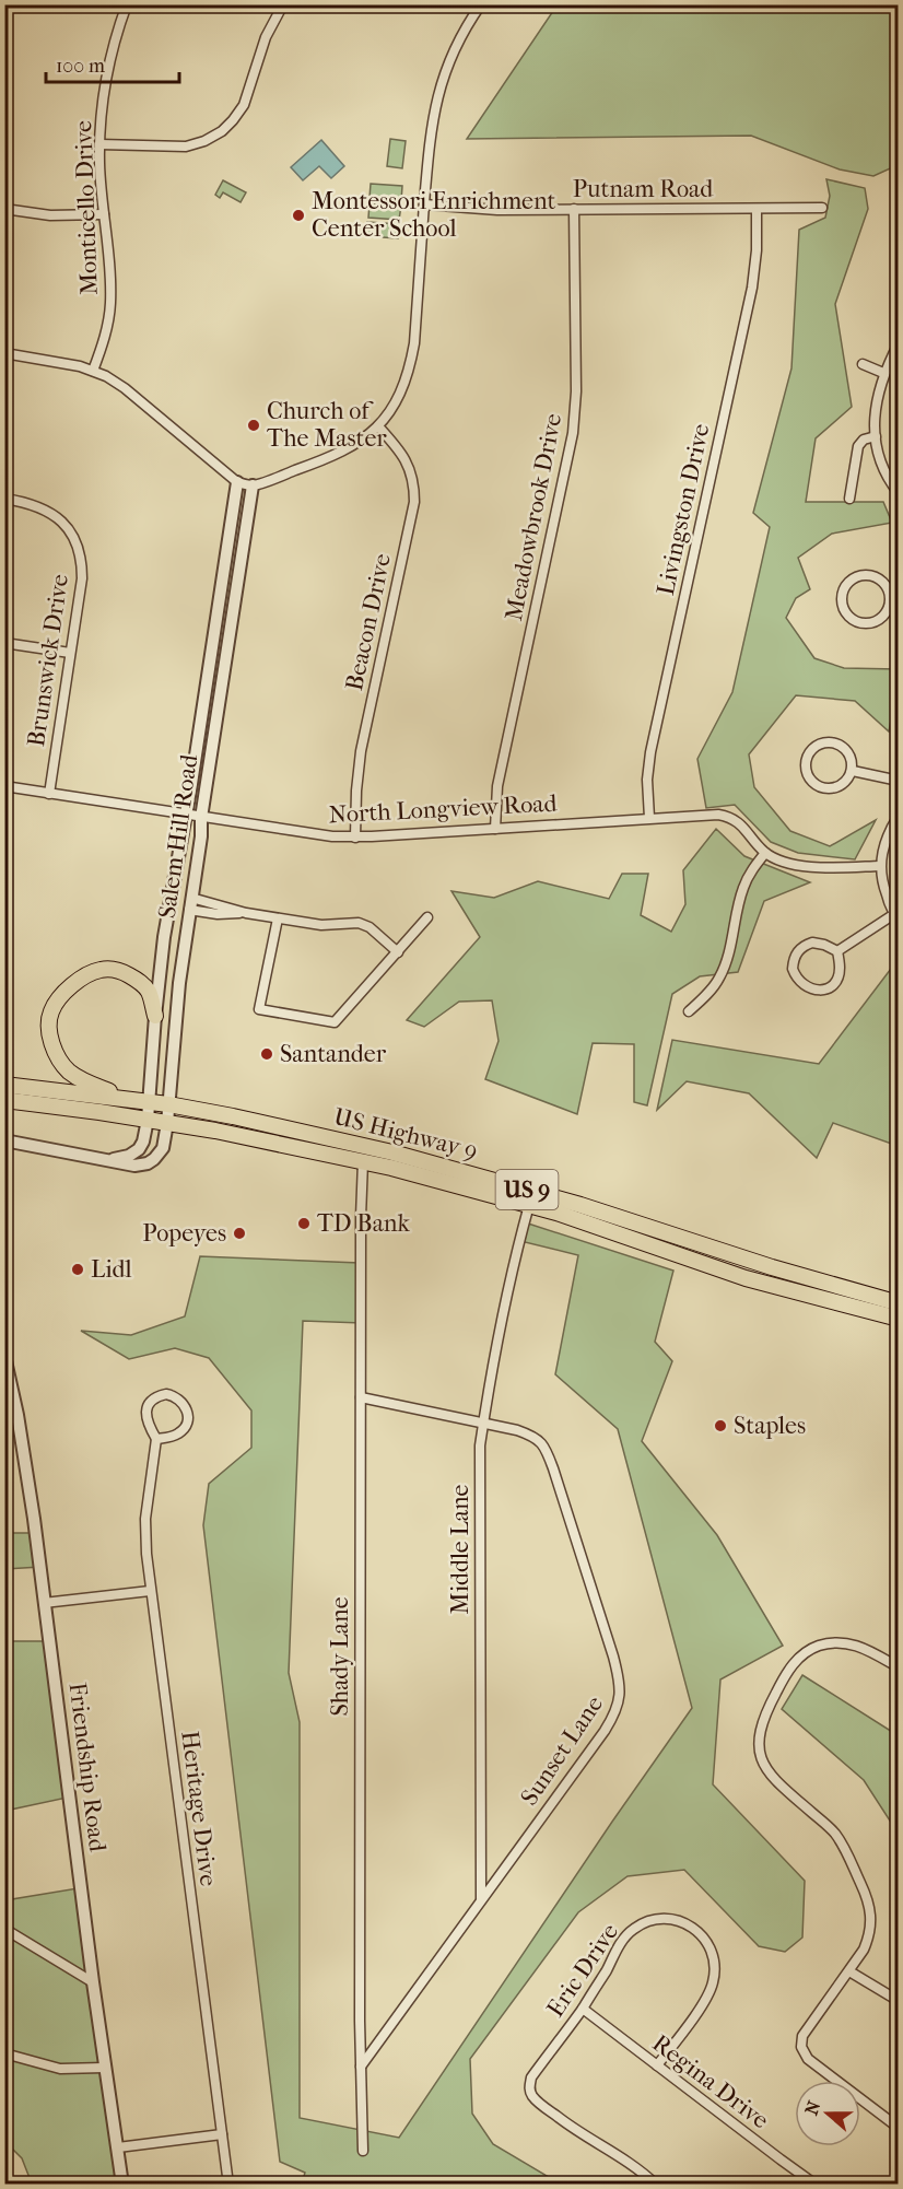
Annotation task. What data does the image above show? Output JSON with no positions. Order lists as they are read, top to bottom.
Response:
{
  "streets": {
    "highway": ["US Highway 9", "US 9"],
    "street": [
      "Putnam Road",
      "Monticello Drive",
      "Livingston Drive",
      "Meadowbrook Drive",
      "Beacon Drive",
      "Brunswick Drive",
      "North Longview Road",
      "Salem Hill Road",
      "Middle Lane",
      "Shady Lane",
      "Sunset Lane",
      "Friendship Road",
      "Heritage Drive",
      "Eric Drive",
      "Regina Drive"
    ]
  },
  "crossings": [
    ["Putnam Road", "Livingston Drive"],
    ["Putnam Road", "Meadowbrook Drive"],
    ["Livingston Drive", "North Longview Road"],
    ["Meadowbrook Drive", "North Longview Road"],
    ["Beacon Drive", "North Longview Road"],
    ["Brunswick Drive", "North Longview Road"],
    ["North Longview Road", "Salem Hill Road"],
    ["Salem Hill Road", "US Highway 9"],
    ["US Highway 9", "Middle Lane"],
    ["US Highway 9", "Shady Lane"],
    ["Middle Lane", "Sunset Lane"],
    ["Shady Lane", "Sunset Lane"],
    ["Eric Drive", "Regina Drive"]
  ],
  "places": [
    "Montessori Enrichment Center School",
    "Church of The Master",
    "Santander",
    "TD Bank",
    "Popeyes",
    "Lidl",
    "Staples"
  ],
  "scale_bar": "100 m",
  "north": "left"
}
